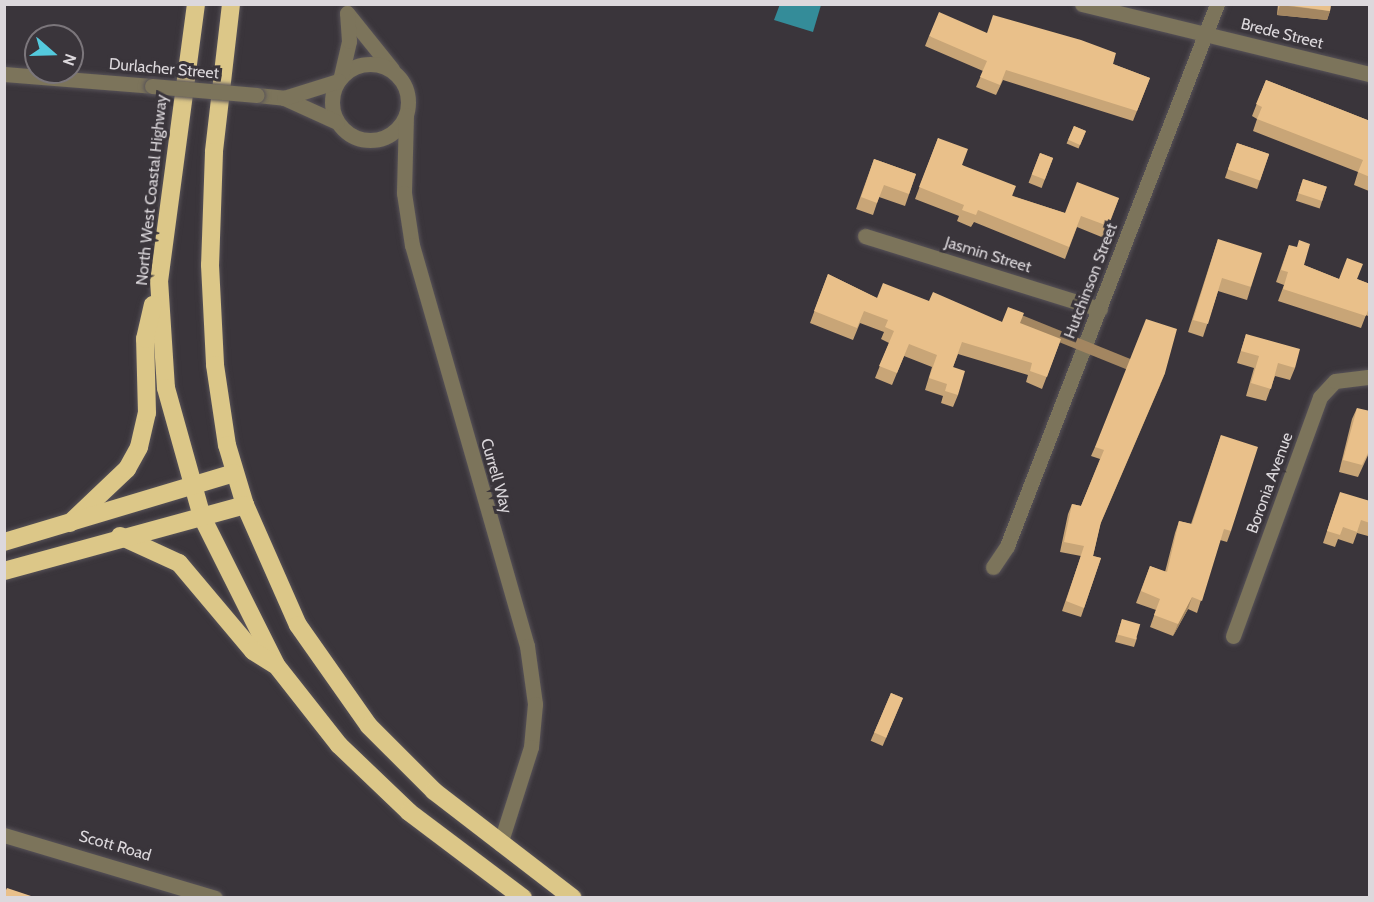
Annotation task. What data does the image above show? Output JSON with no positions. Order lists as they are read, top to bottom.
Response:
{
  "streets": {
    "highway": ["North West Coastal Highway"],
    "street": [
      "Brede Street",
      "Durlacher Street",
      "Jasmin Street",
      "Hutchinson Street",
      "Currell Way",
      "Boronia Avenue",
      "Scott Road"
    ]
  },
  "crossings": [
    ["Brede Street", "Hutchinson Street"],
    ["Durlacher Street", "Currell Way"],
    ["Jasmin Street", "Hutchinson Street"]
  ],
  "north": "right"
}
